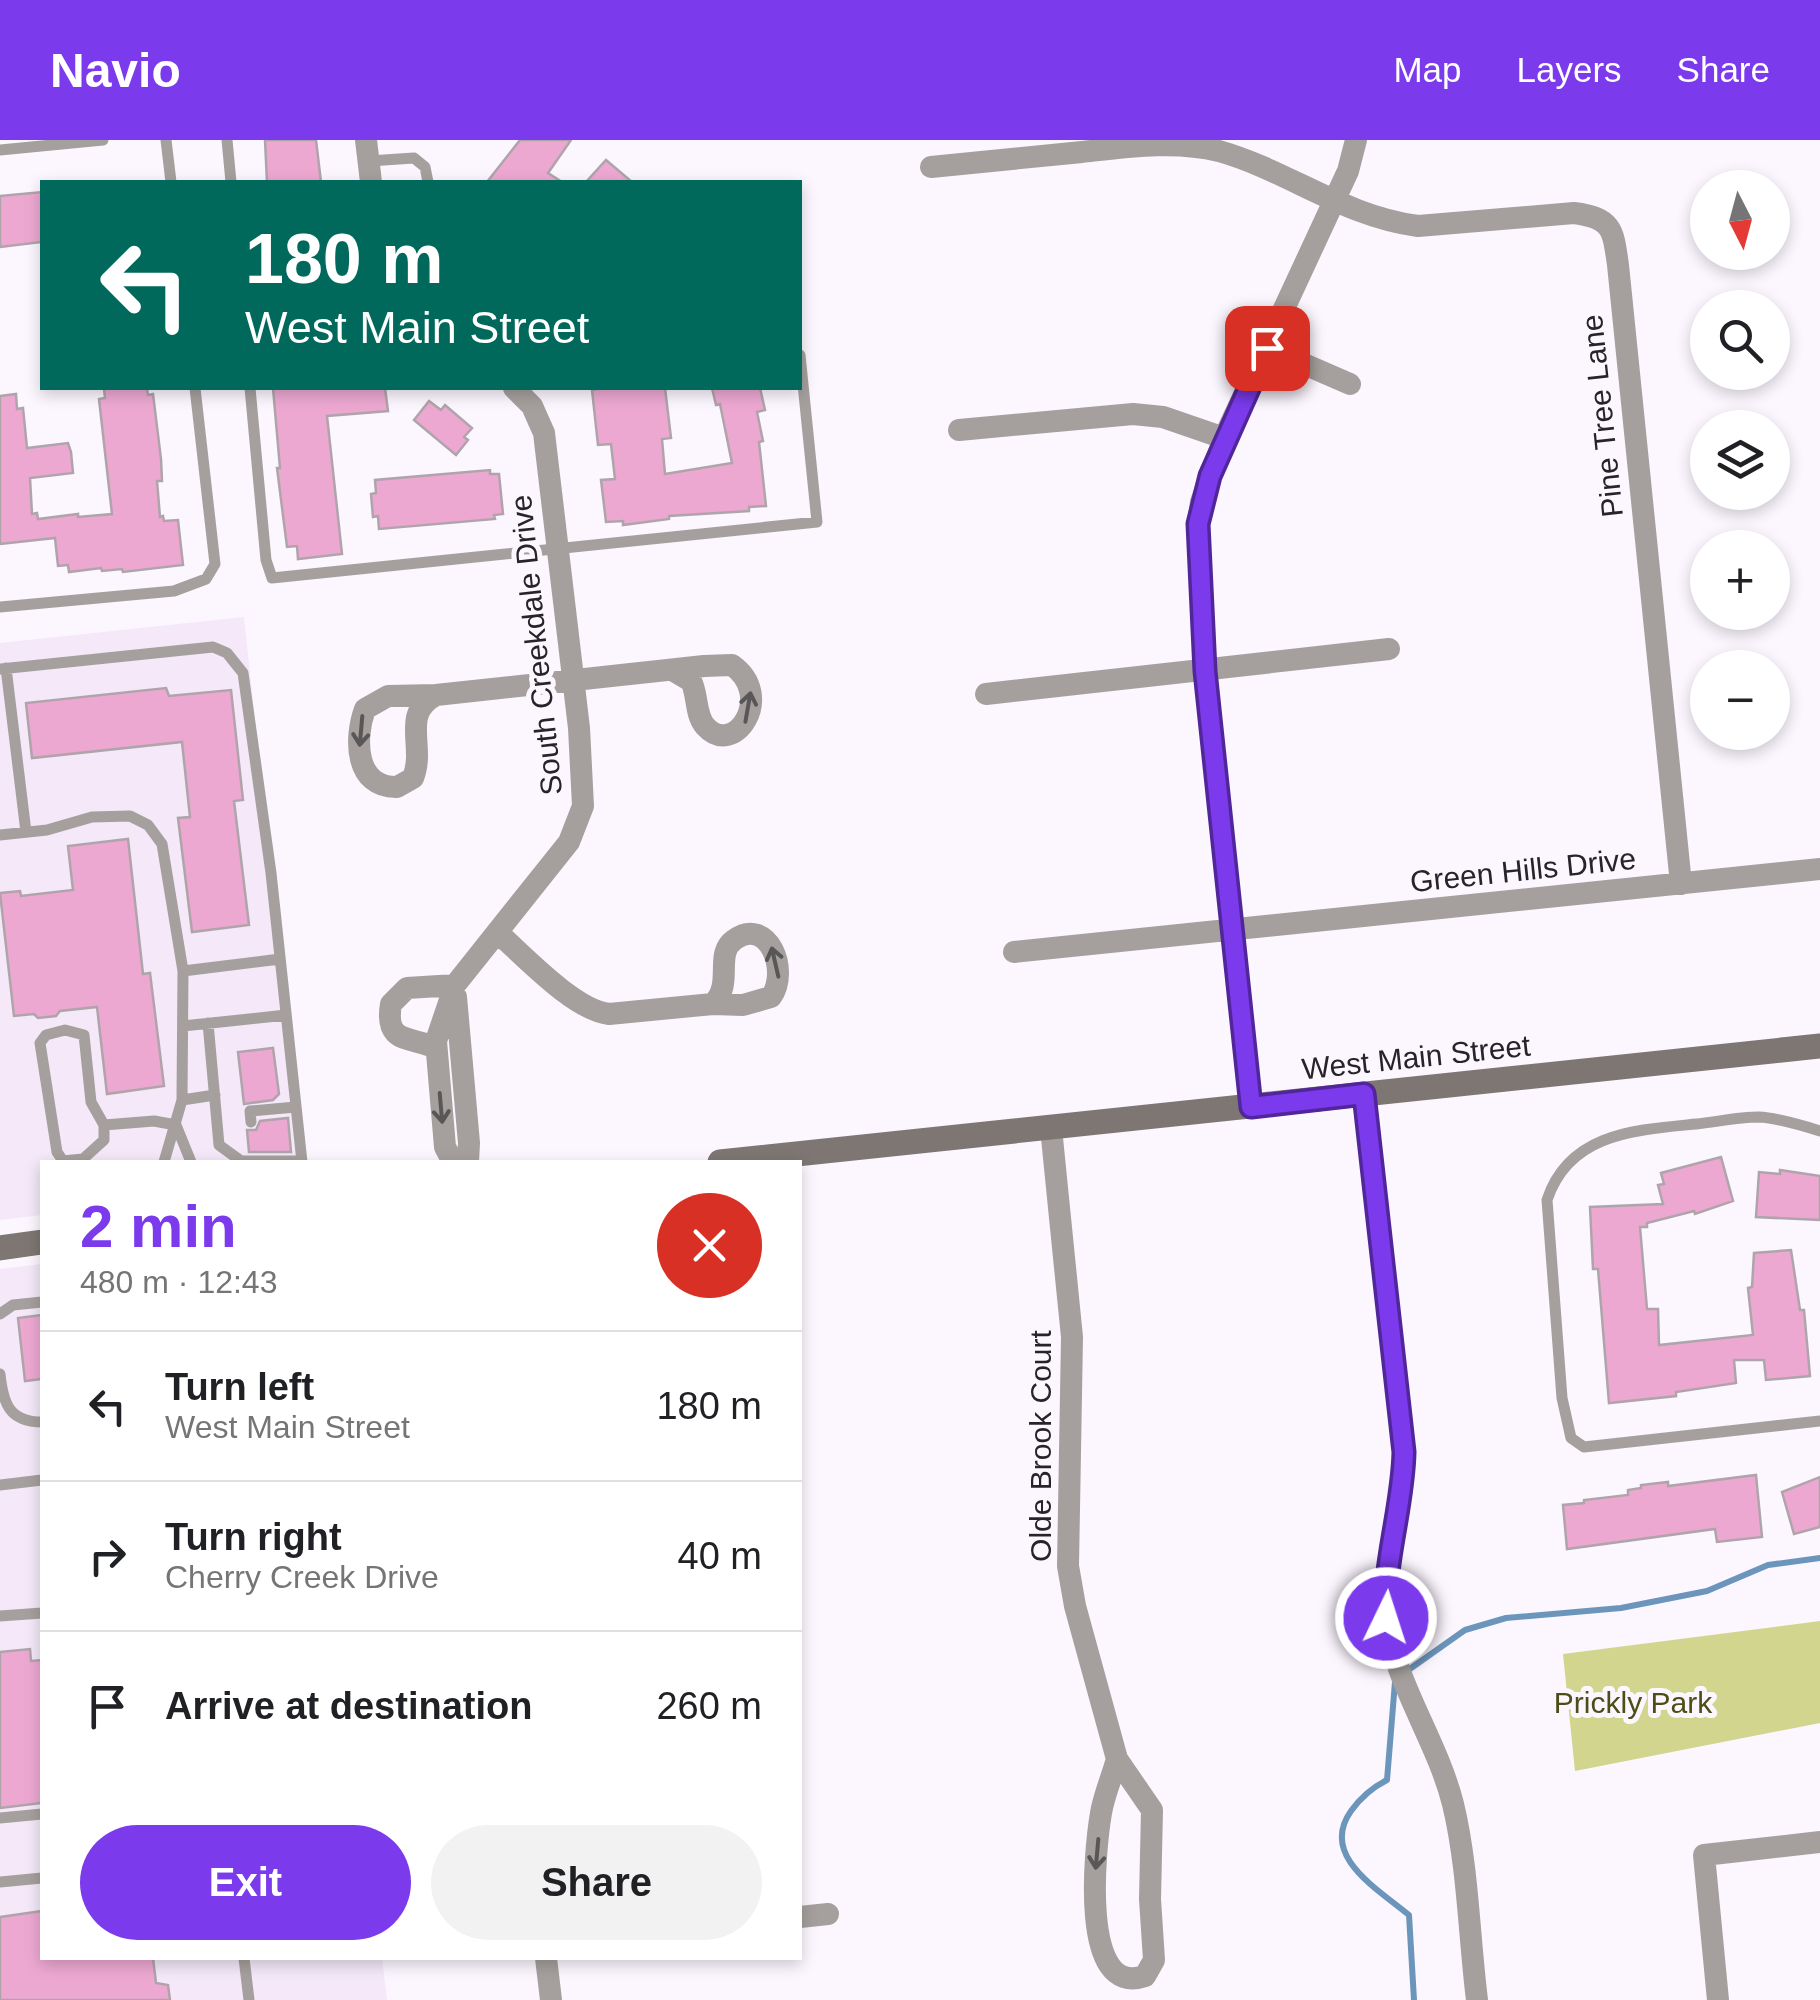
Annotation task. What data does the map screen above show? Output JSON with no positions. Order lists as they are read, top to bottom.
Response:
{
  "streets": {
    "main road": ["West Main Street"],
    "street": [
      "Pine Tree Lane",
      "South Creekdale Drive",
      "Green Hills Drive",
      "Olde Brook Court"
    ]
  },
  "crossings": [
    ["Pine Tree Lane", "Green Hills Drive"],
    ["West Main Street", "Olde Brook Court"]
  ],
  "parks": ["Prickly Park"],
  "north": "bottom",
  "page": {
    "header": "Navio",
    "nav": ["Map", "Layers", "Share"],
    "map_buttons": ["+", "−"],
    "turn": ["180 m", "West Main Street"],
    "heading": ["2 min", "480 m · 12:43"],
    "list": [
      {
        "name": "Turn left",
        "note": "West Main Street",
        "value": "180 m"
      },
      {
        "name": "Turn right",
        "note": "Cherry Creek Drive",
        "value": "40 m"
      },
      {
        "name": "Arrive at destination",
        "value": "260 m"
      }
    ],
    "buttons": ["Exit", "Share"]
  }
}
